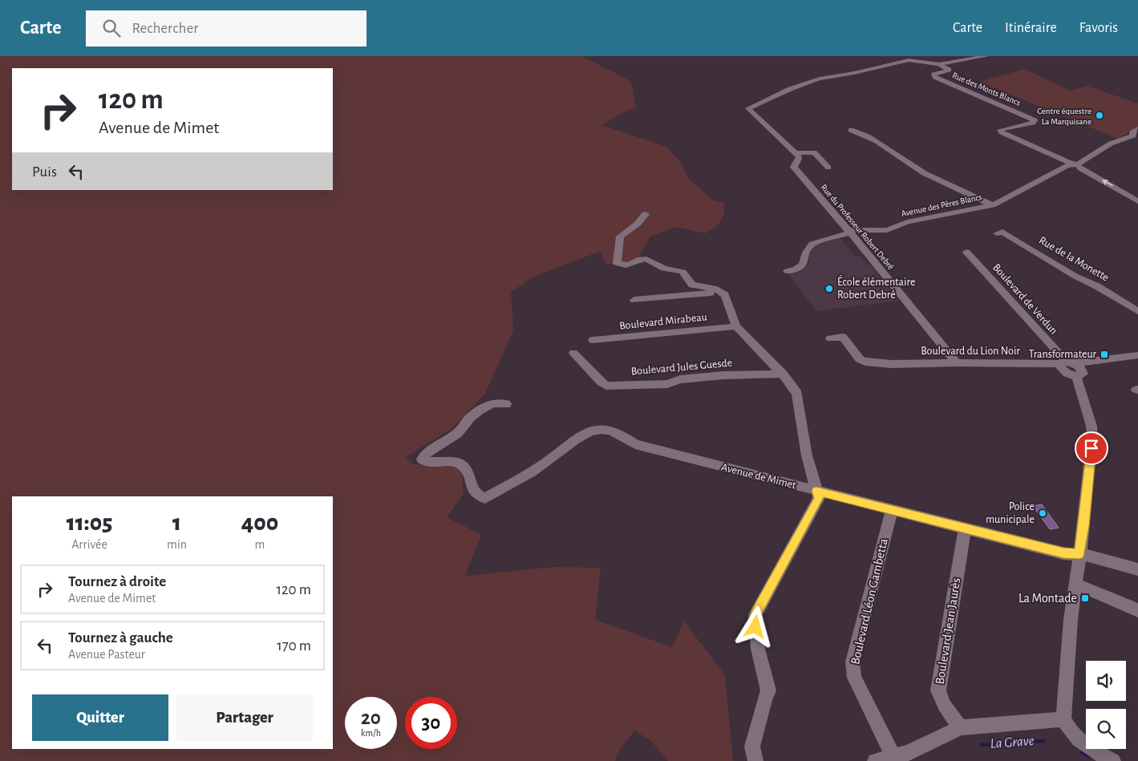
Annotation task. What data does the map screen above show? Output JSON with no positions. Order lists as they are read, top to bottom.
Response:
{
  "streets": {
    "street": [
      "Rue des Monts Blancs",
      "Avenue des Pères Blancs",
      "Rue du Professeur Robert Debré",
      "Rue de la Monette",
      "Boulevard de Verdun",
      "Boulevard Mirabeau",
      "Boulevard du Lion Noir",
      "Boulevard Jules Guesde",
      "Avenue de Mimet",
      "Boulevard Léon Gambetta",
      "Boulevard Jean Jaurès"
    ]
  },
  "crossings": [
    ["Rue des Monts Blancs", "Avenue des Pères Blancs"],
    ["Avenue des Pères Blancs", "Rue du Professeur Robert Debré"],
    ["Rue du Professeur Robert Debré", "Boulevard du Lion Noir"],
    ["Boulevard de Verdun", "Boulevard du Lion Noir"],
    ["Avenue de Mimet", "Boulevard Léon Gambetta"],
    ["Avenue de Mimet", "Boulevard Jean Jaurès"]
  ],
  "water": ["La Grave"],
  "places": {
    "other": ["Centre équestre La Marquisane", "École élémentaire Robert Debré", "Police municipale"],
    "transit": ["Transformateur", "La Montade"]
  },
  "page": {
    "header": "Carte",
    "search": "Rechercher",
    "nav": ["Carte", "Itinéraire", "Favoris"],
    "turn": ["120 m", "Avenue de Mimet"],
    "then": "Puis",
    "eta": [
      "11:05",
      "Arrivée",
      "1",
      "min",
      "400",
      "m"
    ],
    "list": [
      {
        "name": "Tournez à droite",
        "note": "Avenue de Mimet",
        "value": "120 m"
      },
      {
        "name": "Tournez à gauche",
        "note": "Avenue Pasteur",
        "value": "170 m"
      }
    ],
    "buttons": ["Quitter", "Partager"],
    "speed": "20 km/h",
    "limit": "30"
  }
}
